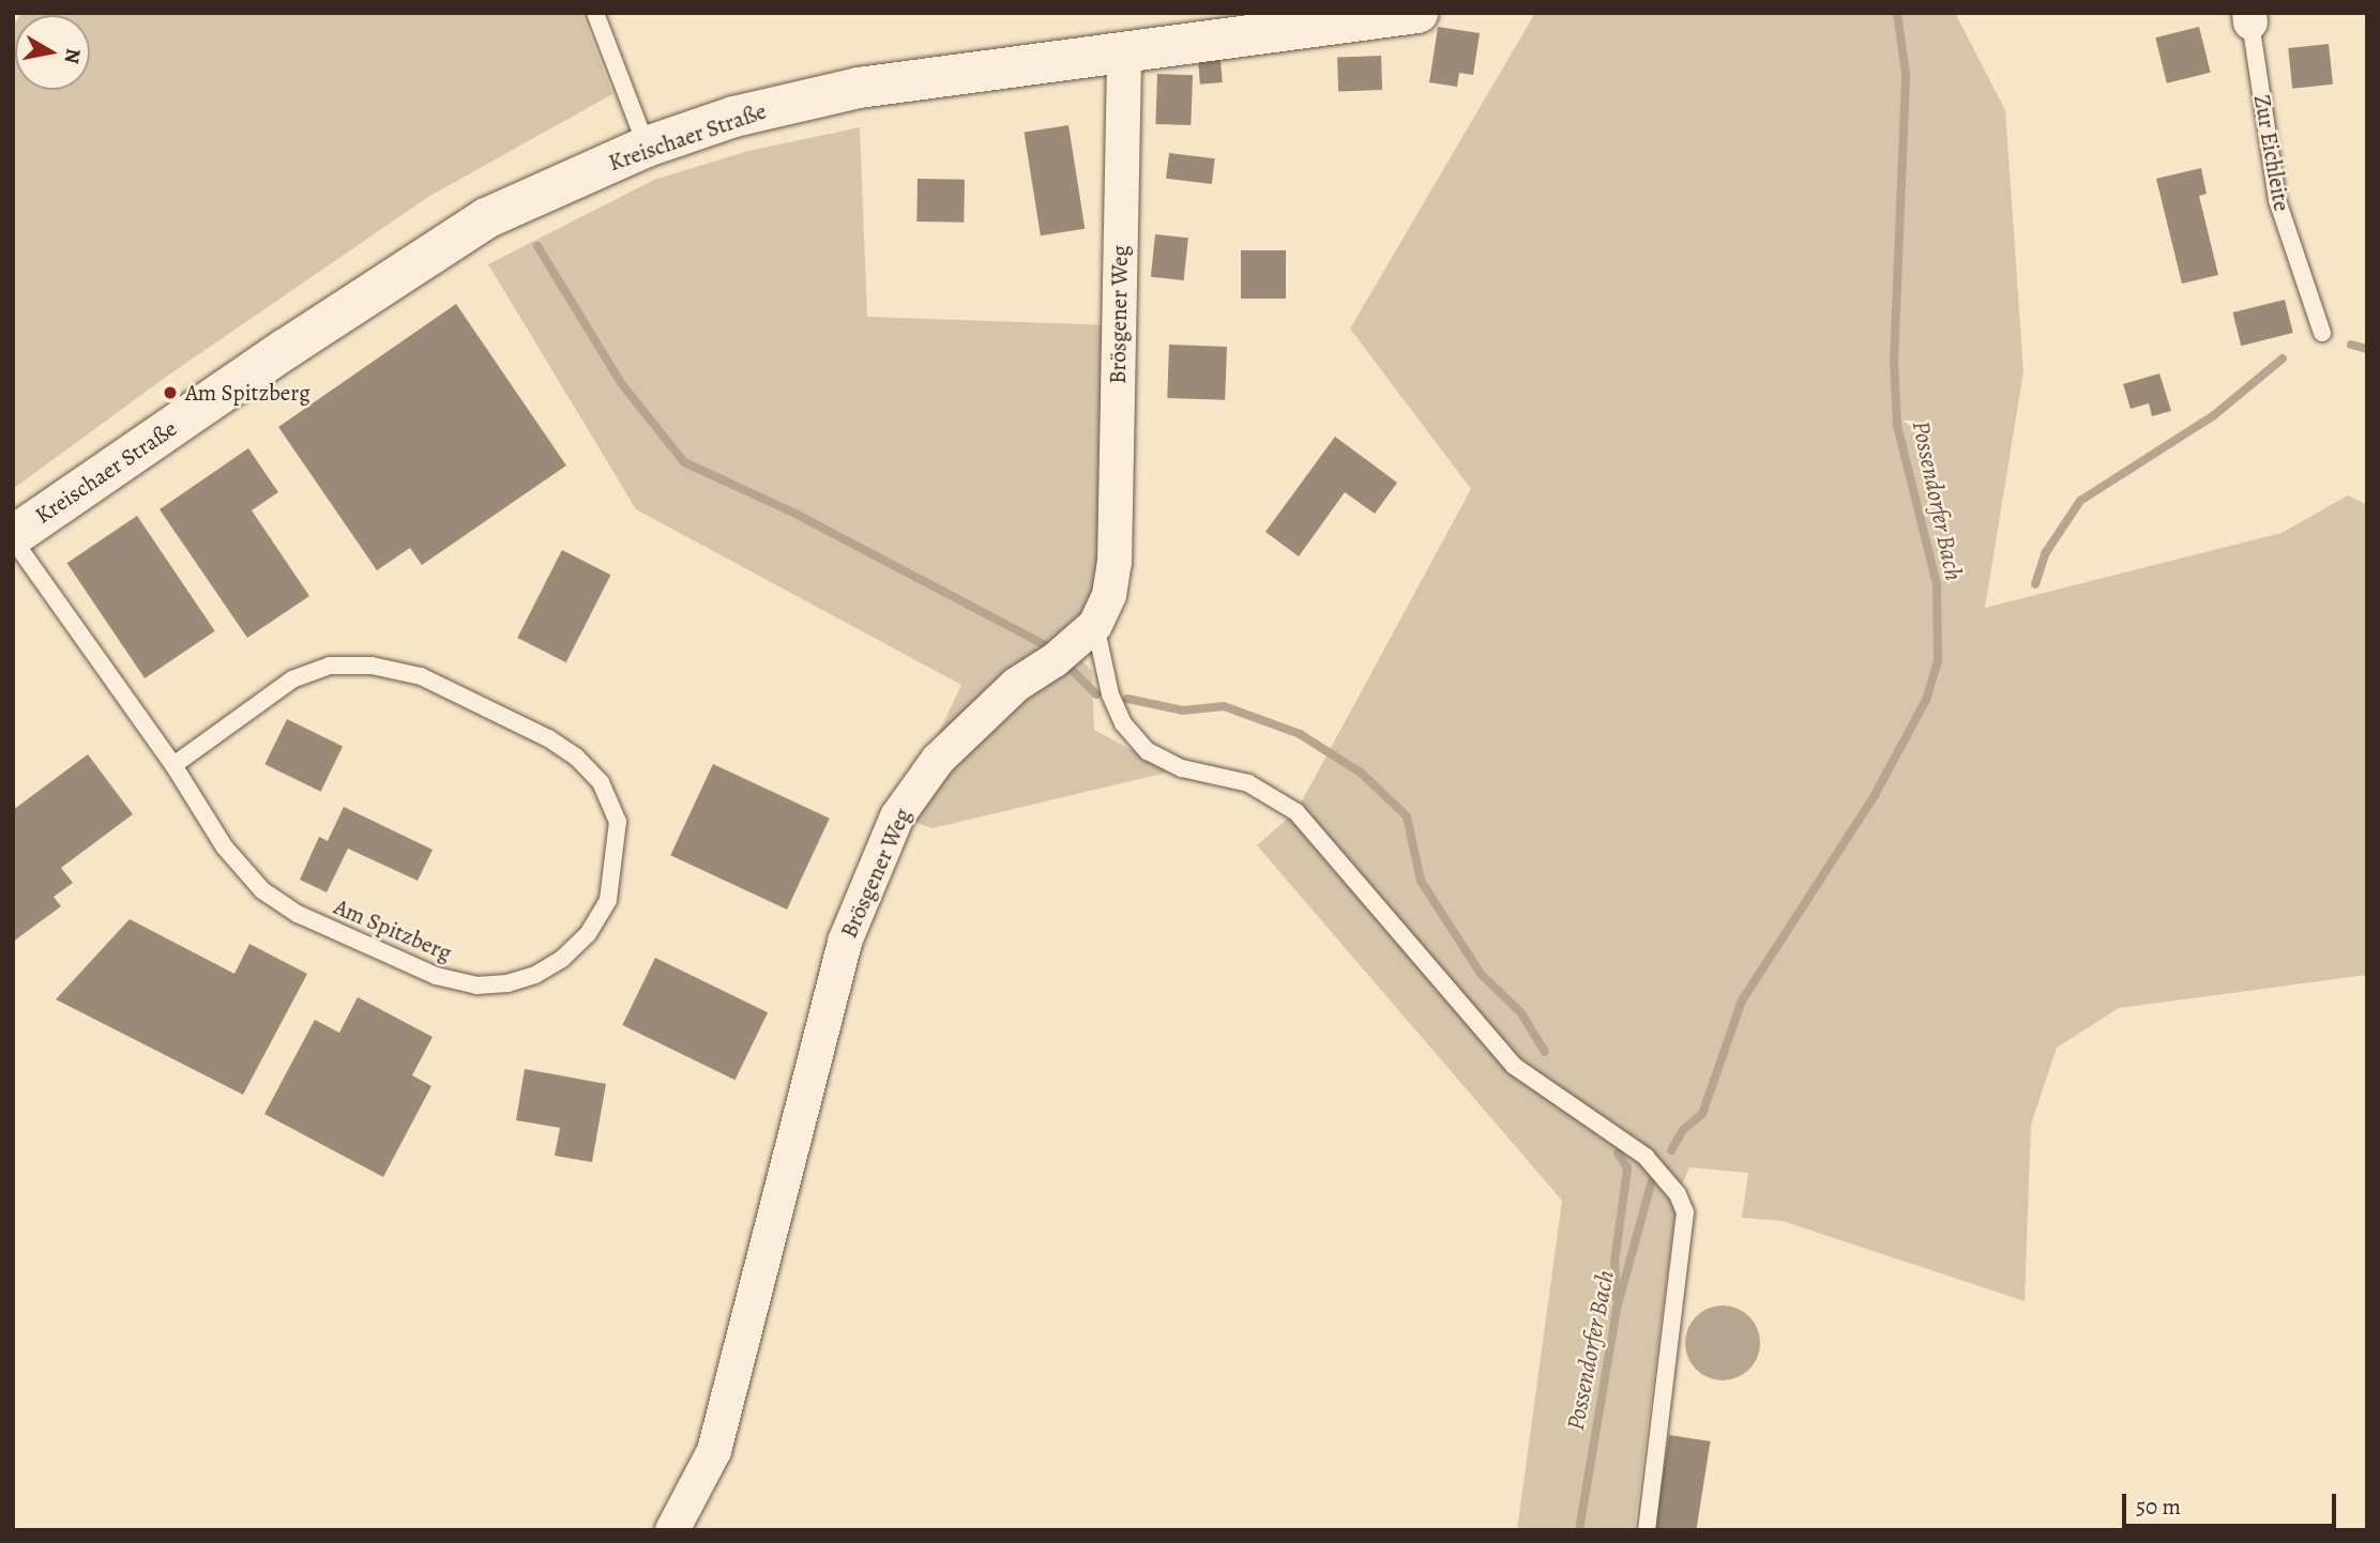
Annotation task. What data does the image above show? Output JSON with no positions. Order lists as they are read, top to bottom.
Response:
{
  "streets": {
    "main road": ["Kreischaer Straße"],
    "street": ["Brösgener Weg"],
    "lane": ["Zur Eichleite", "Am Spitzberg"]
  },
  "crossings": [
    ["Kreischaer Straße", "Brösgener Weg"],
    ["Kreischaer Straße", "Am Spitzberg"]
  ],
  "water": ["Possendorfer Bach"],
  "places": ["Am Spitzberg"],
  "scale_bar": "50 m",
  "north": "right"
}
